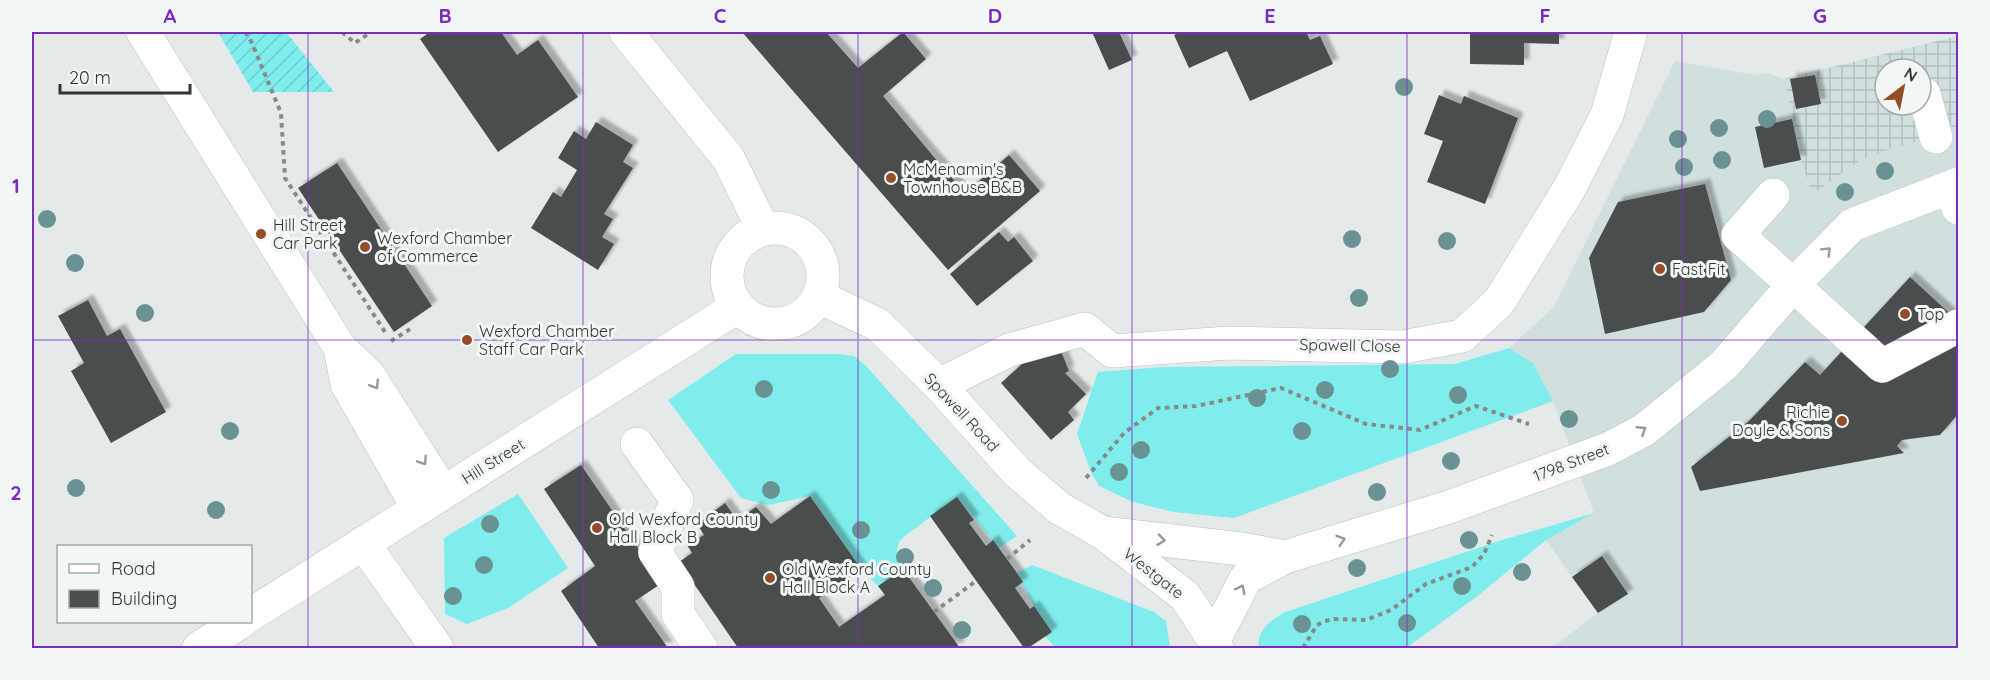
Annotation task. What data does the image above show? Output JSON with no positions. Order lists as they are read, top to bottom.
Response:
{
  "streets": {
    "main road": [
      "Spawell Close",
      "Spawell Road",
      "Hill Street",
      "1798 Street",
      "Westgate"
    ]
  },
  "crossings": [
    ["Spawell Close", "Spawell Road"],
    ["Spawell Road", "Hill Street"],
    ["Spawell Road", "1798 Street"],
    ["Spawell Road", "Westgate"],
    ["1798 Street", "Westgate"]
  ],
  "one_way": ["1798 Street"],
  "places": [
    "McMenamin's Townhouse B&B",
    "Hill Street Car Park",
    "Wexford Chamber of Commerce",
    "Fast Fit",
    "Top",
    "Wexford Chamber Staff Car Park",
    "Richie Doyle & Sons",
    "Old Wexford County Hall Block B",
    "Old Wexford County Hall Block A"
  ],
  "legend": ["Road", "Building"],
  "scale_bar": "20 m",
  "north": "top right",
  "grid": {
    "columns": [
      "A",
      "B",
      "C",
      "D",
      "E",
      "F",
      "G"
    ],
    "rows": ["1", "2"]
  }
}
